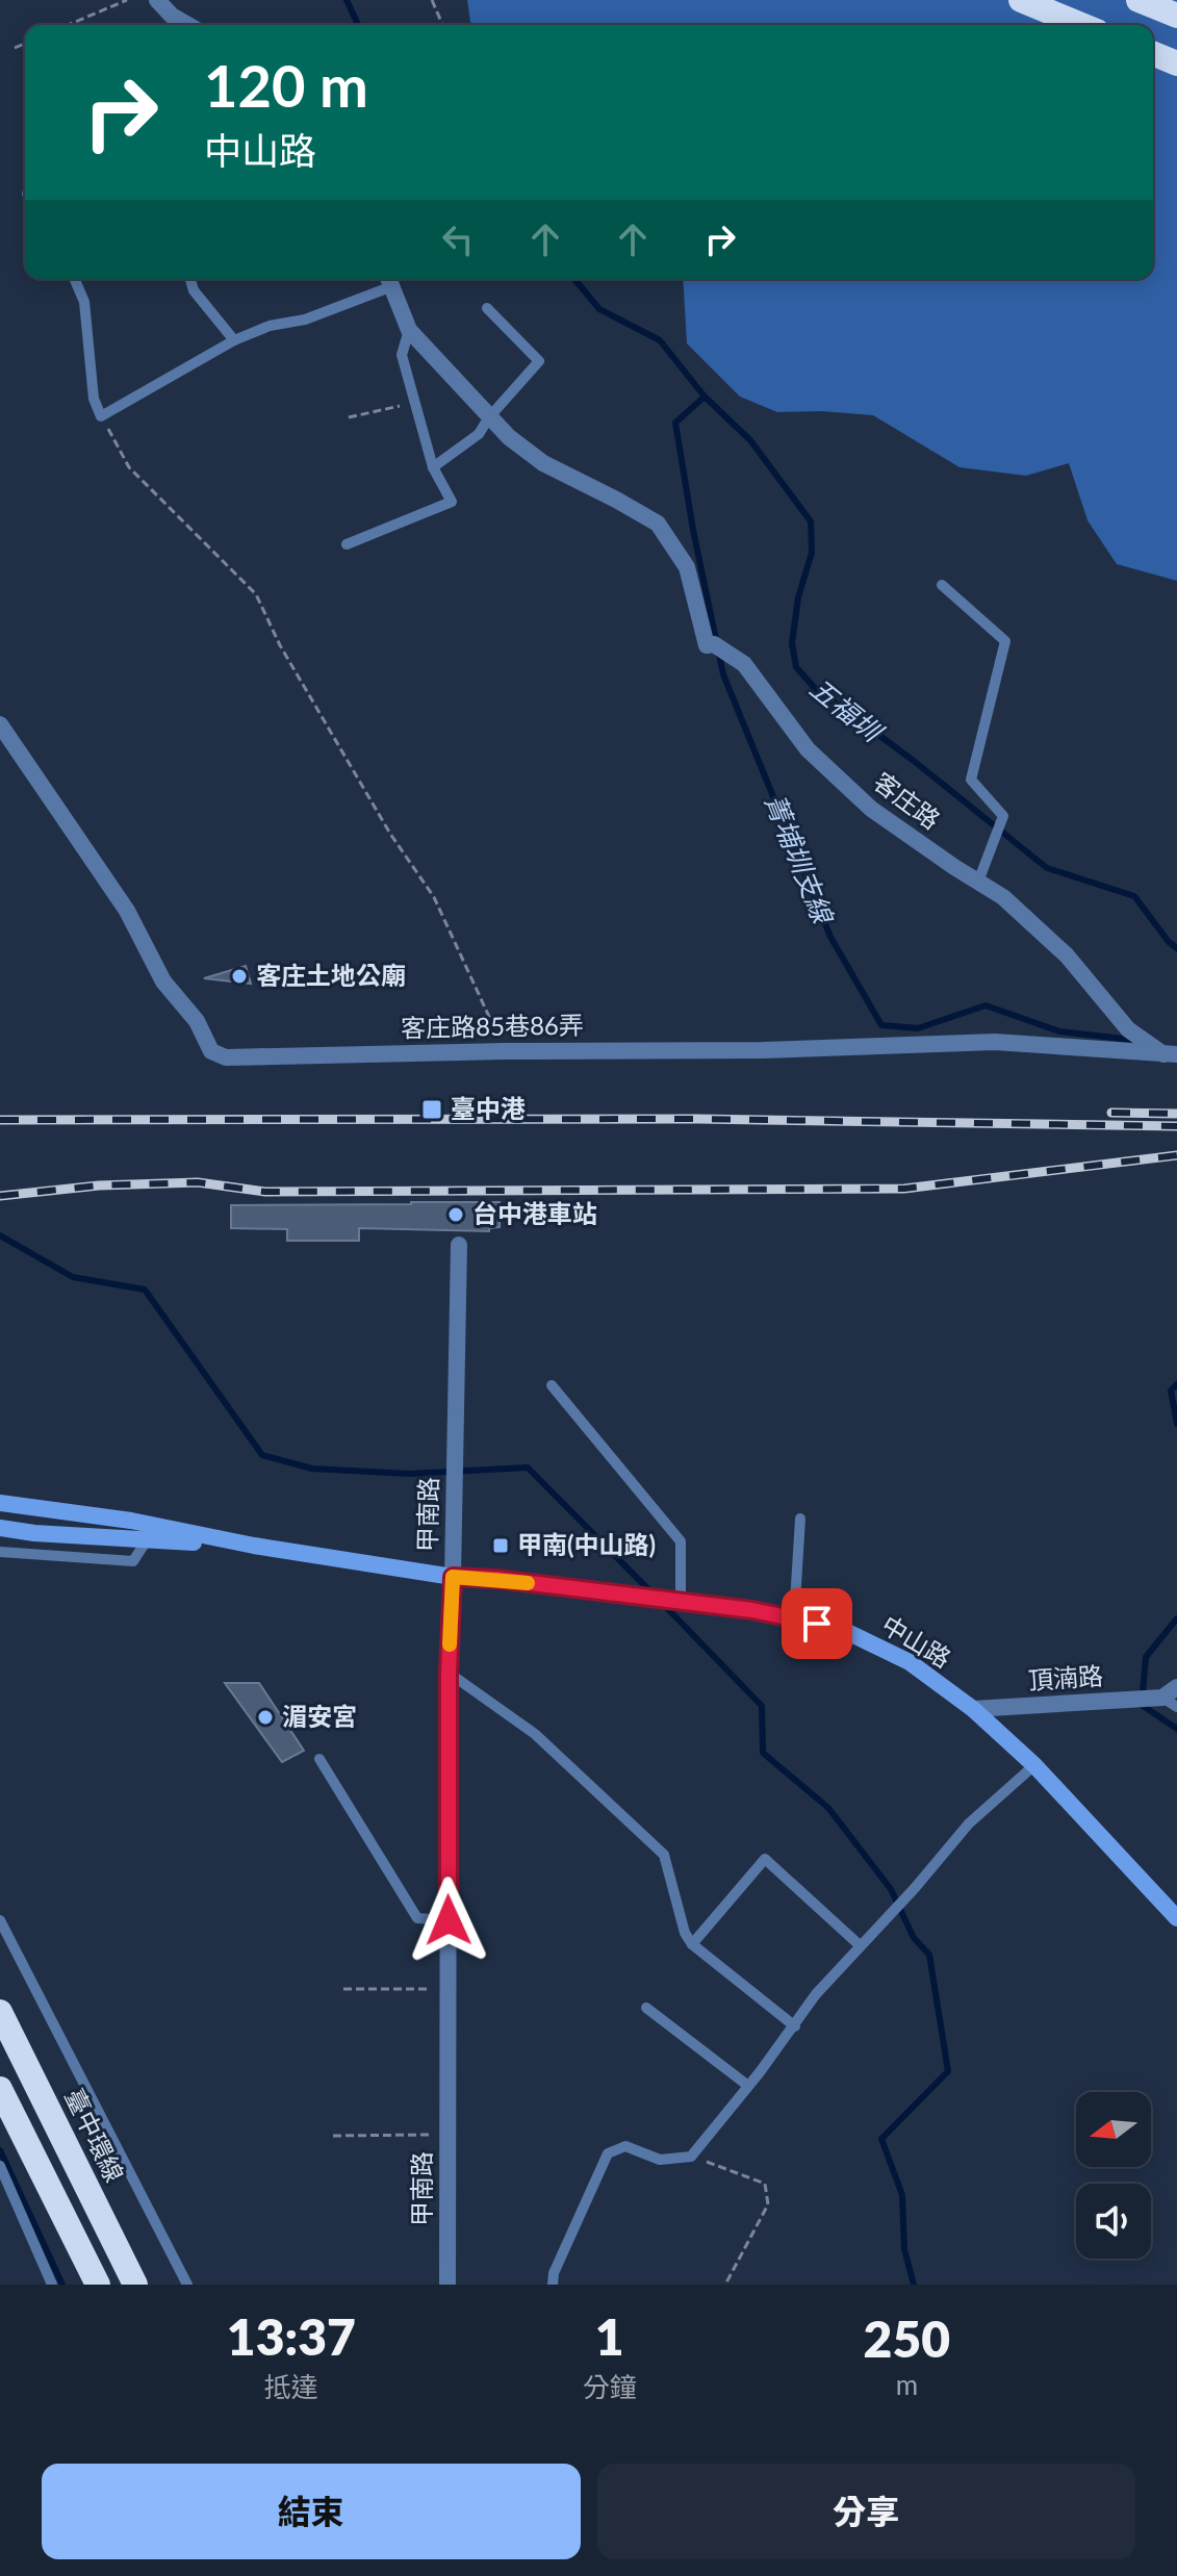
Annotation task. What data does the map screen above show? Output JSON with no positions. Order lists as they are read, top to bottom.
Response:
{
  "streets": {
    "highway": ["臺中環線"],
    "street": [
      "客庄路",
      "客庄路85巷86弄",
      "甲南路",
      "中山路",
      "頂湳路"
    ]
  },
  "crossings": [
    ["客庄路", "客庄路85巷86弄"],
    ["甲南路", "中山路"],
    ["中山路", "頂湳路"]
  ],
  "water": ["五福圳", "菁埔圳支線"],
  "places": {
    "other": ["客庄土地公廟", "台中港車站", "湄安宮"],
    "transit": ["臺中港", "甲南(中山路)"]
  },
  "north": "left",
  "page": {
    "turn": ["120 m", "中山路"],
    "eta": [
      "13:37",
      "抵達",
      "1",
      "分鐘",
      "250",
      "m"
    ],
    "buttons": ["結束", "分享"]
  }
}
